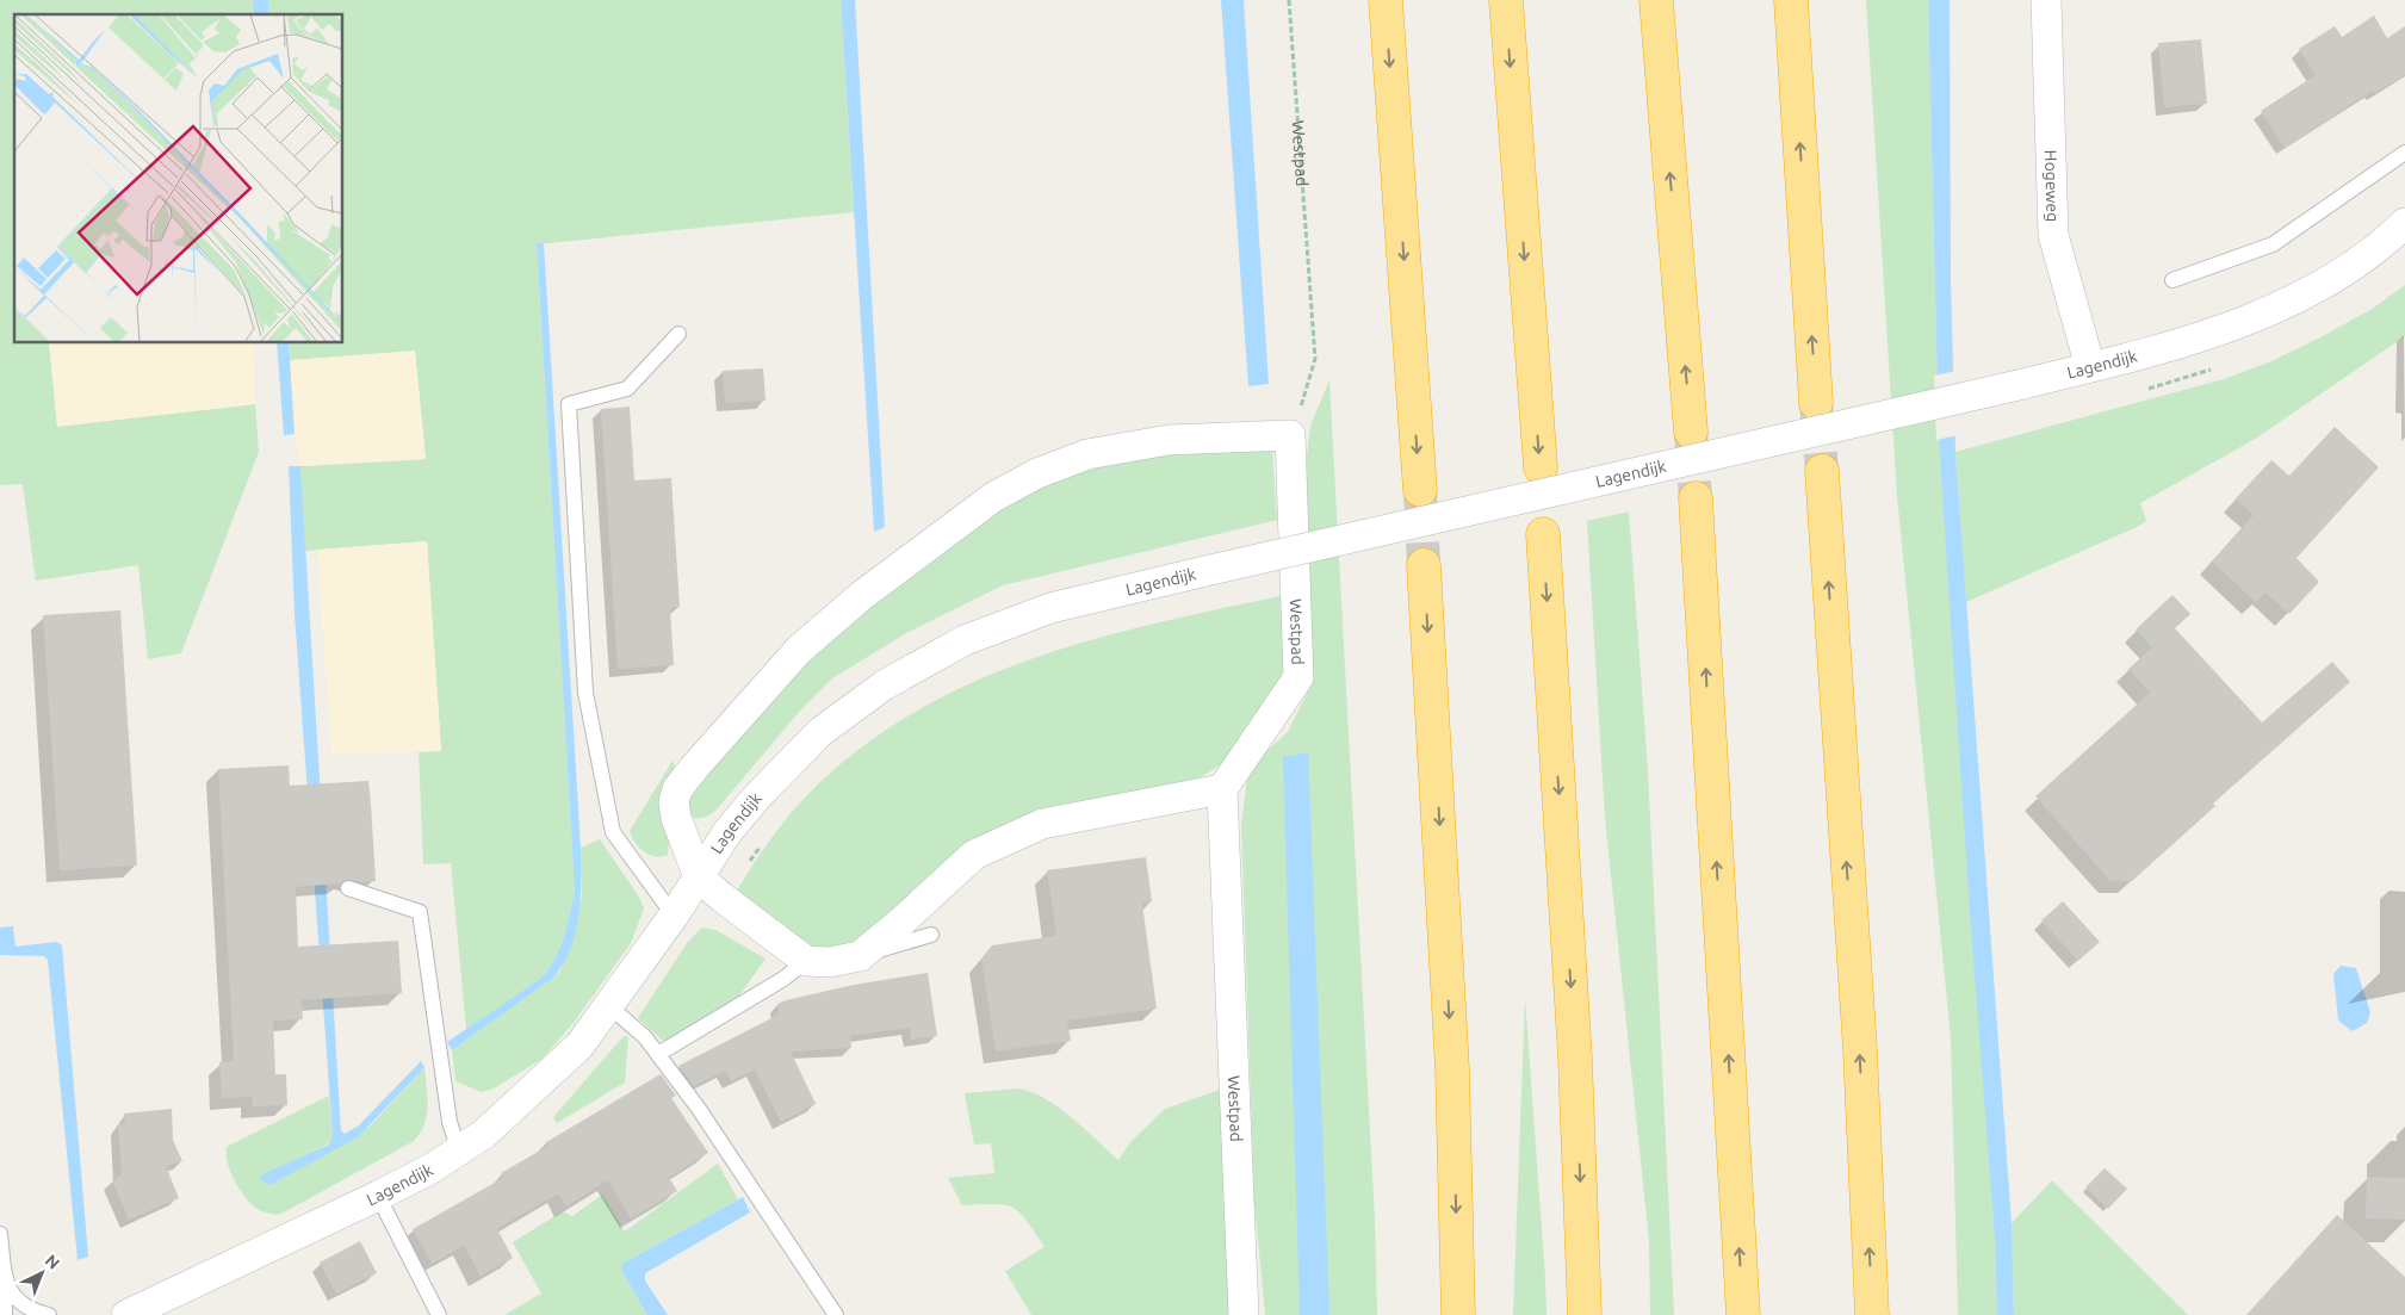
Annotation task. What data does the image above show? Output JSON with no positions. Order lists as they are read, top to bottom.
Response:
{
  "streets": {
    "street": ["Westpad", "Hogeweg", "Lagendijk"]
  },
  "crossings": [
    ["Hogeweg", "Lagendijk"]
  ],
  "north": "top right"
}
